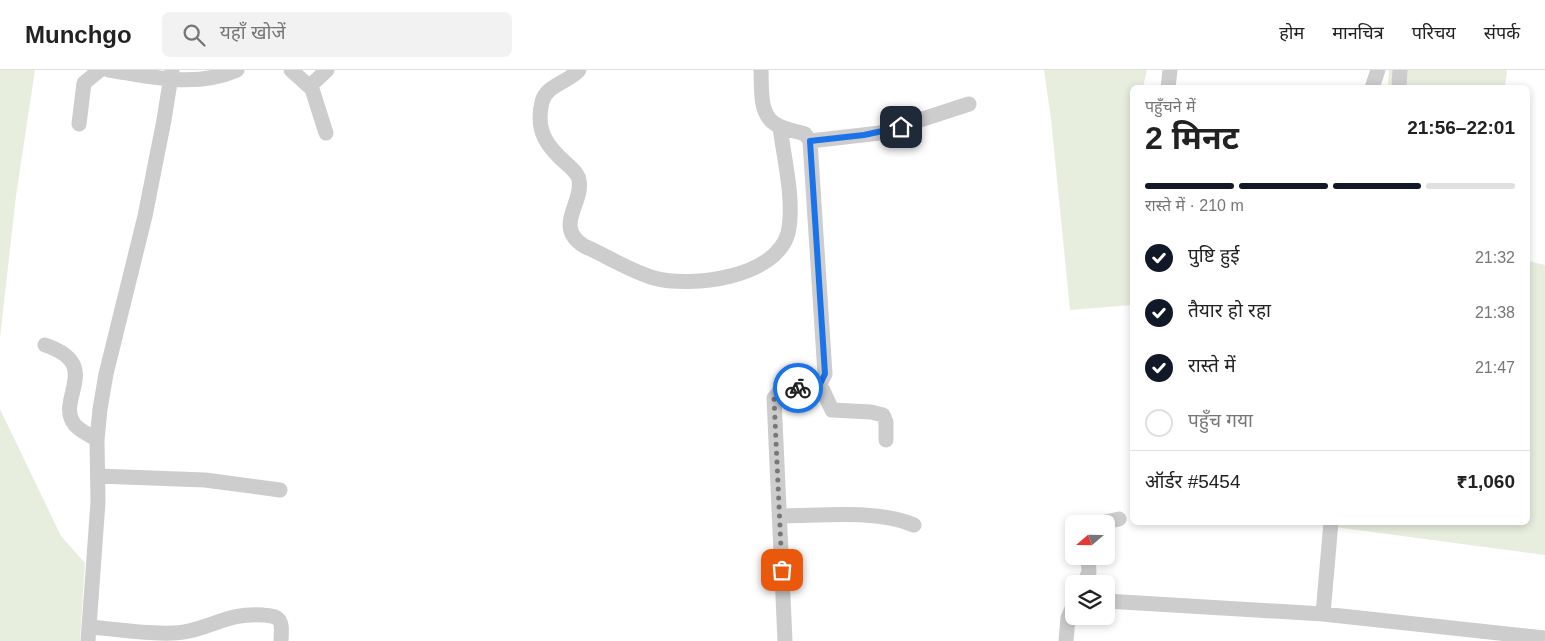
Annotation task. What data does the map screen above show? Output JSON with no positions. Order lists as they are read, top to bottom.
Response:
{
  "north": "left",
  "page": {
    "header": "Munchgo",
    "search": "यहाँ खोजें",
    "nav": [
      "होम",
      "मानचित्र",
      "परिचय",
      "संपर्क"
    ],
    "heading": ["2 मिनट", "पहुँचने में", "21:56–22:01"],
    "panel": ["ऑर्डर #5454", "₹1,060"],
    "bar": "रास्ते में · 210 m",
    "list": [
      ["पुष्टि हुई", "21:32"],
      ["तैयार हो रहा", "21:38"],
      ["रास्ते में", "21:47"],
      "पहुँच गया"
    ]
  }
}
